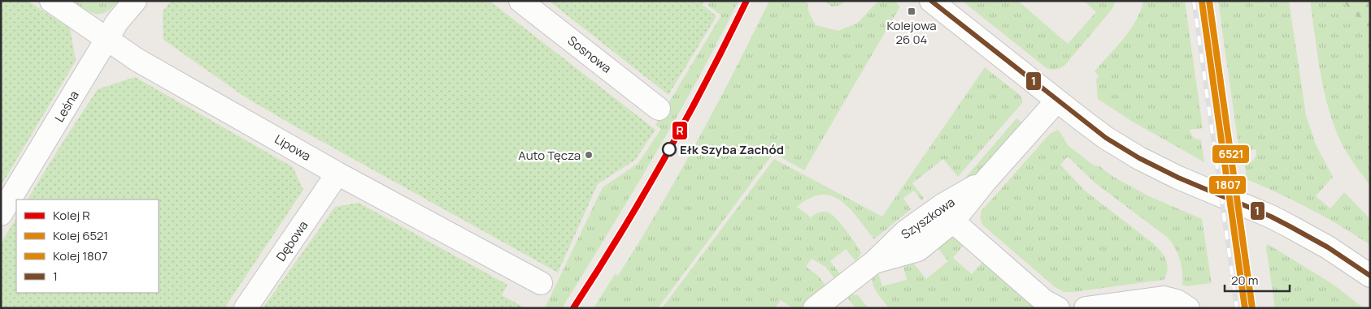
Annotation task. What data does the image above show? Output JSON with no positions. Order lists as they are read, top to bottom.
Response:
{
  "streets": {
    "street": [
      "Sosnowa",
      "Leśna",
      "Lipowa",
      "Szyszkowa",
      "Dębowa"
    ]
  },
  "crossings": [
    ["Leśna", "Lipowa"],
    ["Lipowa", "Dębowa"]
  ],
  "places": {
    "transit": ["Kolejowa 26 04"],
    "other": ["Ełk Szyba Zachód", "Auto Tęcza"]
  },
  "lines": [
    "rail line R",
    "rail line 6521",
    "transit line 1",
    "rail line 1807"
  ],
  "legend": [
    "Kolej R",
    "Kolej 6521",
    "Kolej 1807",
    "1"
  ],
  "scale_bar": "20 m"
}
